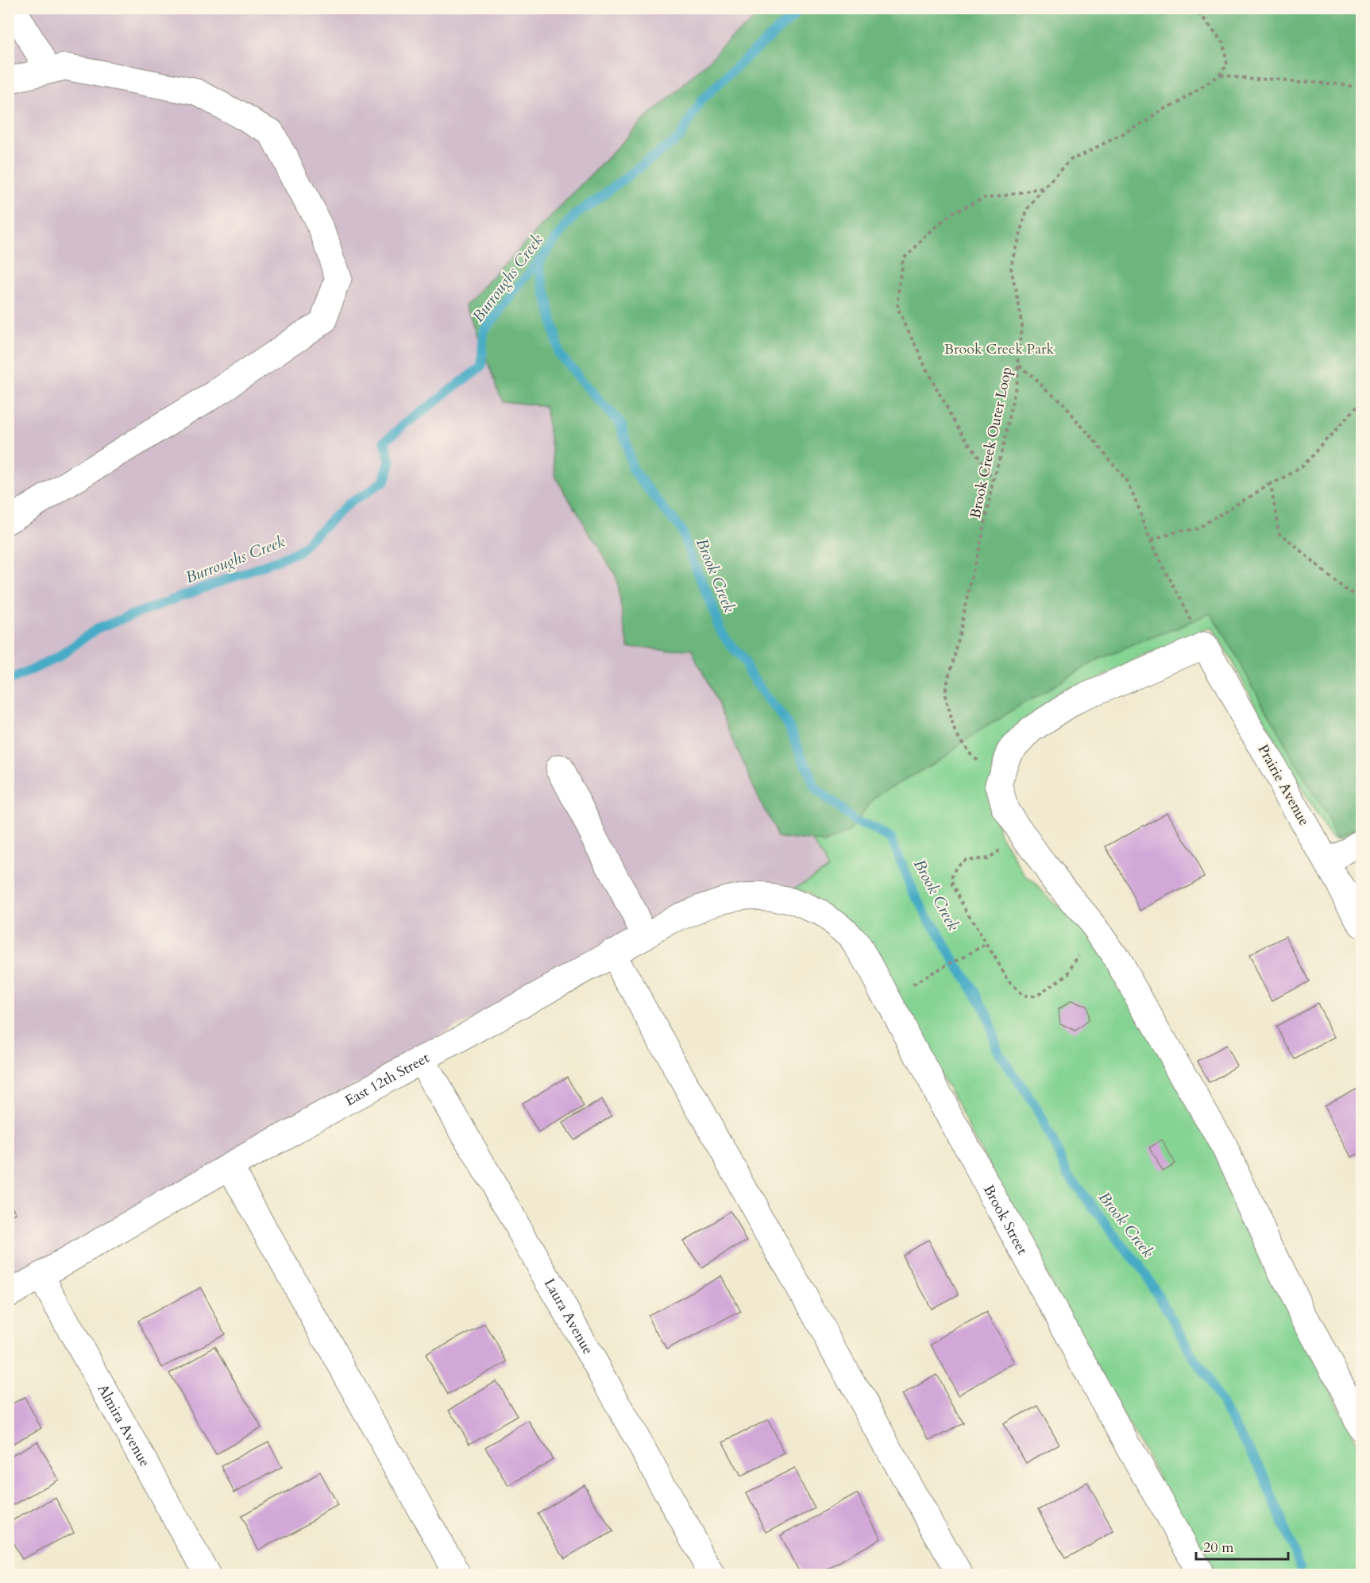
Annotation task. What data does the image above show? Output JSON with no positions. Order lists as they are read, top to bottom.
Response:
{
  "streets": {
    "street": [
      "Prairie Avenue",
      "East 12th Street",
      "Brook Street",
      "Laura Avenue",
      "Almira Avenue"
    ],
    "path": ["Brook Creek Outer Loop"]
  },
  "crossings": [
    ["East 12th Street", "Brook Street"],
    ["East 12th Street", "Laura Avenue"],
    ["East 12th Street", "Almira Avenue"]
  ],
  "water": ["Burroughs Creek", "Brook Creek"],
  "parks": ["Brook Creek Park"],
  "scale_bar": "20 m"
}
